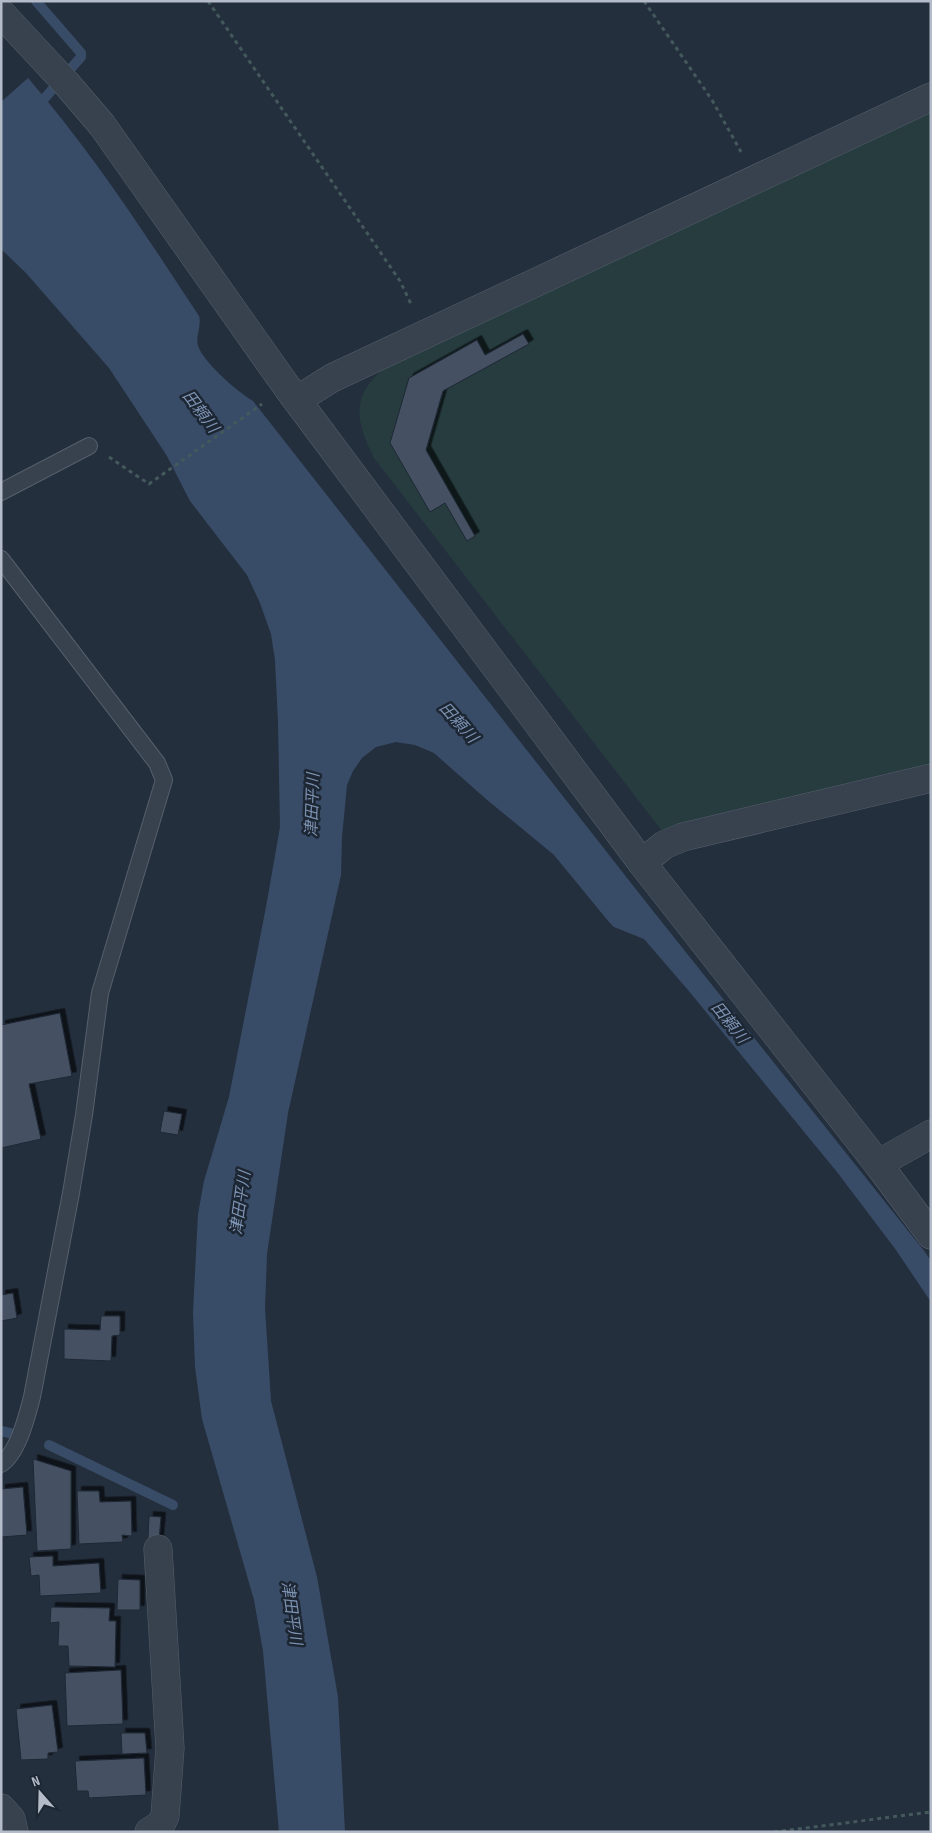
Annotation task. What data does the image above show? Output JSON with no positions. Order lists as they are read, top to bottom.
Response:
{
  "water": ["田頼川", "津田平川"],
  "north": "top"
}
